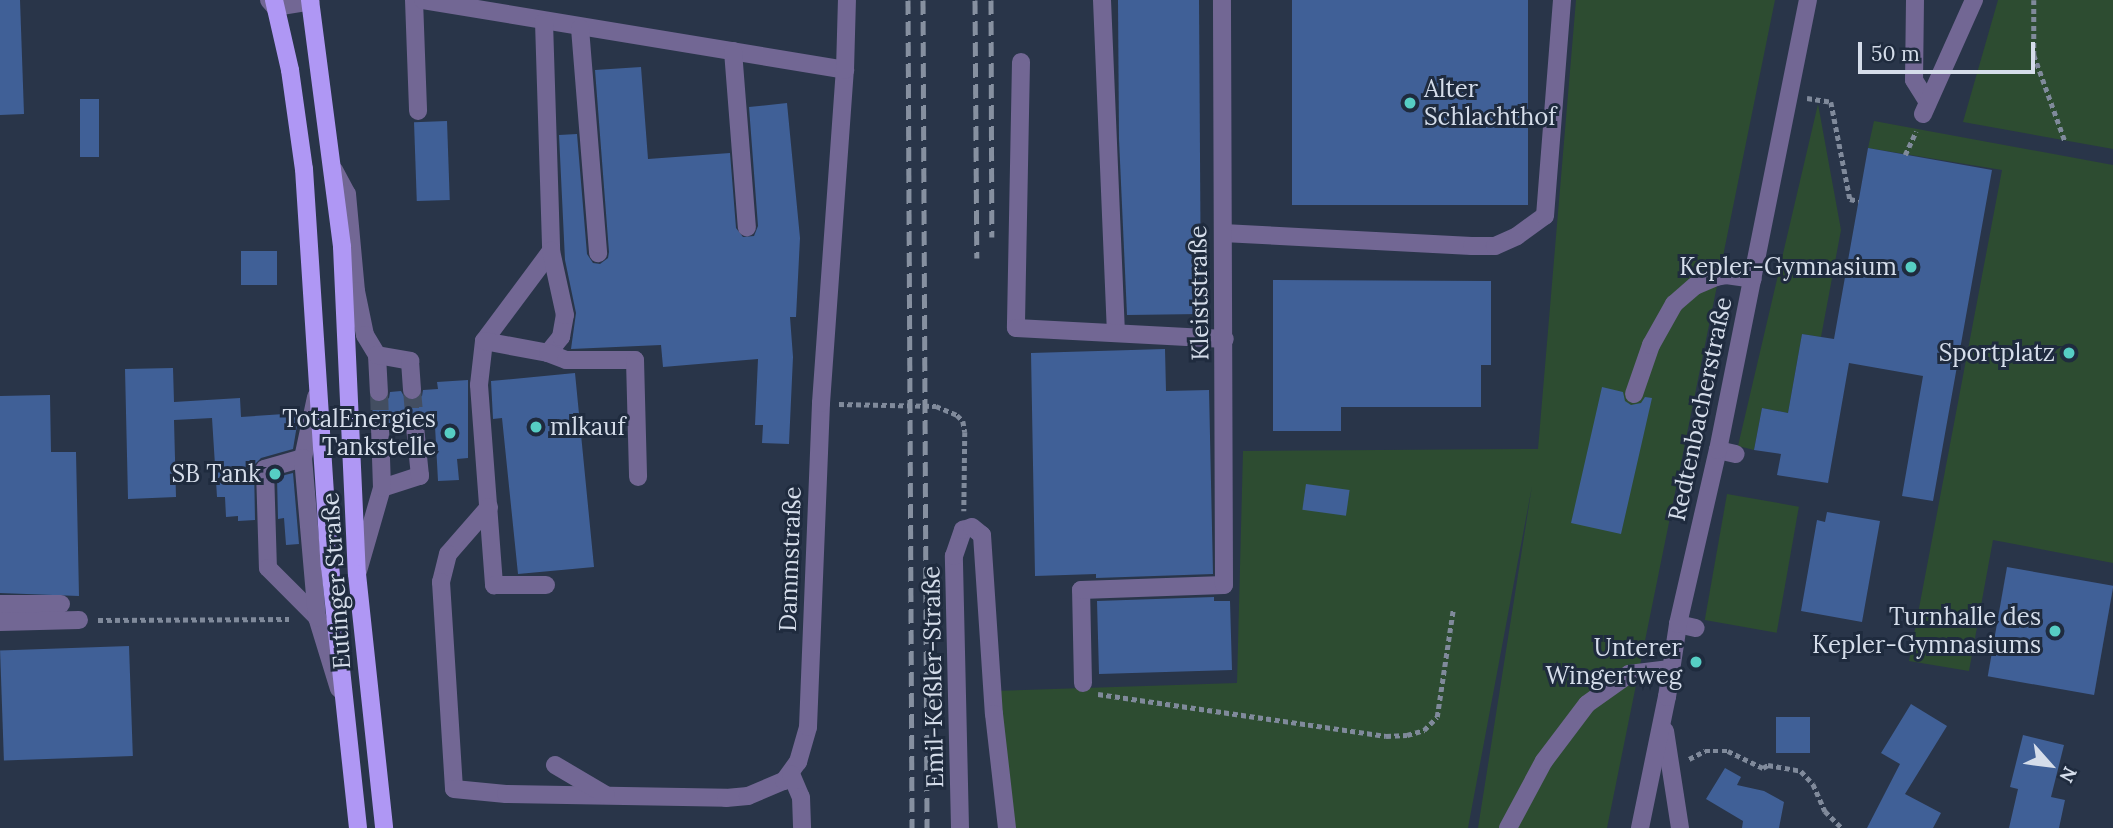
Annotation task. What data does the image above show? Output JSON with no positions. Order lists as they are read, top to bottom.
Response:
{
  "streets": {
    "main road": ["Eutinger Straße"],
    "street": [
      "Kleiststraße",
      "Redtenbacherstraße",
      "Dammstraße",
      "Emil-Keßler-Straße"
    ]
  },
  "places": [
    "Alter Schlachthof",
    "Kepler-Gymnasium",
    "Sportplatz",
    "mlkauf",
    "TotalEnergies Tankstelle",
    "SB Tank",
    "Turnhalle des Kepler-Gymnasiums",
    "Unterer Wingertweg"
  ],
  "scale_bar": "50 m",
  "north": "bottom right"
}
